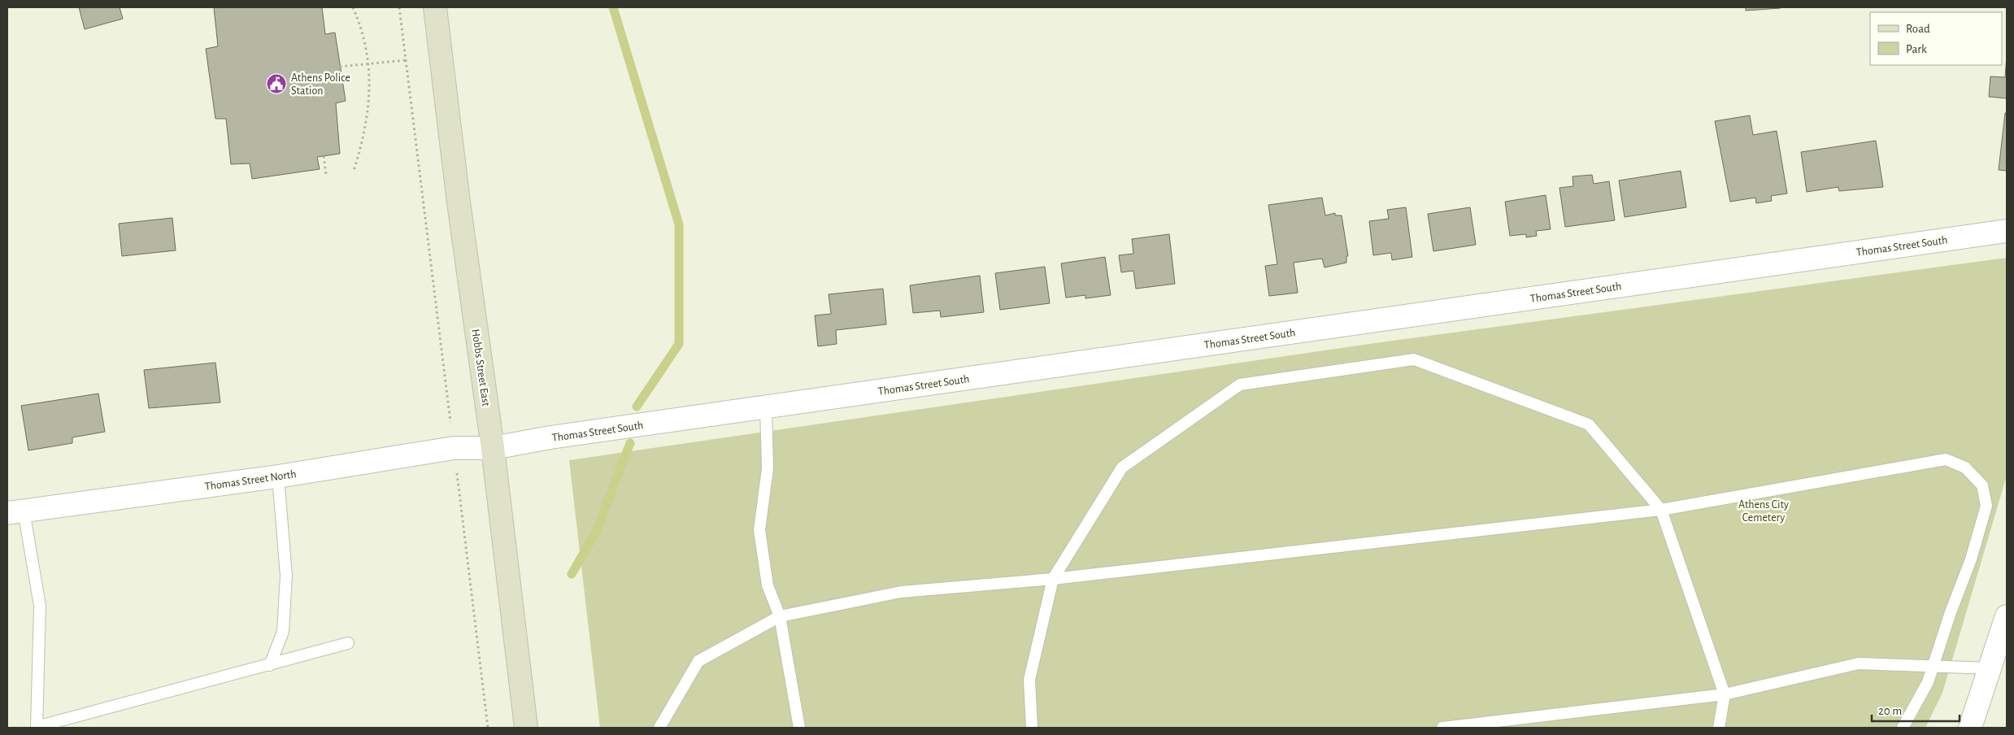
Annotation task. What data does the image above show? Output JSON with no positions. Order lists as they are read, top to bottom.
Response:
{
  "streets": {
    "main road": ["Hobbs Street East"],
    "street": ["Thomas Street South", "Thomas Street North"]
  },
  "crossings": [
    ["Thomas Street South", "Hobbs Street East"],
    ["Thomas Street South", "Thomas Street North"],
    ["Hobbs Street East", "Thomas Street North"]
  ],
  "parks": ["Athens City Cemetery"],
  "places": {
    "public building": ["Athens Police Station"]
  },
  "legend": ["Road", "Park"],
  "scale_bar": "20 m"
}
